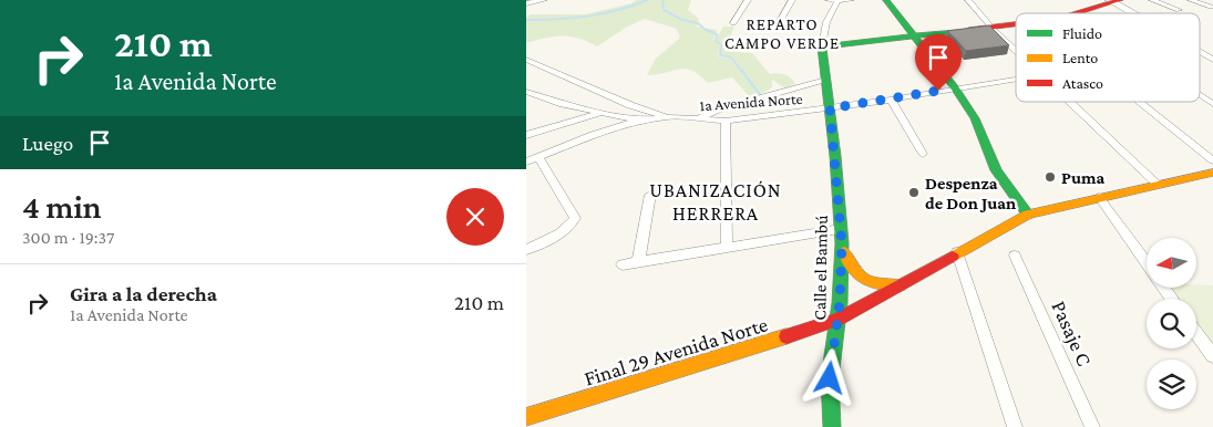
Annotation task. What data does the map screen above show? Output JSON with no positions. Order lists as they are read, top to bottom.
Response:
{
  "streets": {
    "street": [
      "1a Avenida Norte",
      "Calle el Bambú",
      "Pasaje C",
      "Final 29 Avenida Norte"
    ]
  },
  "crossings": [
    ["1a Avenida Norte", "Calle el Bambú"],
    ["Calle el Bambú", "Final 29 Avenida Norte"]
  ],
  "districts": ["REPARTO CAMPO VERDE", "UBANIZACIÓN HERRERA"],
  "places": ["Puma", "Despenza de Don Juan"],
  "legend": ["Fluido", "Lento", "Atasco"],
  "north": "left",
  "page": {
    "turn": ["210 m", "1a Avenida Norte"],
    "then": "Luego",
    "heading": ["4 min", "300 m · 19:37"],
    "list": [
      {
        "name": "Gira a la derecha",
        "note": "1a Avenida Norte",
        "value": "210 m"
      }
    ]
  }
}
